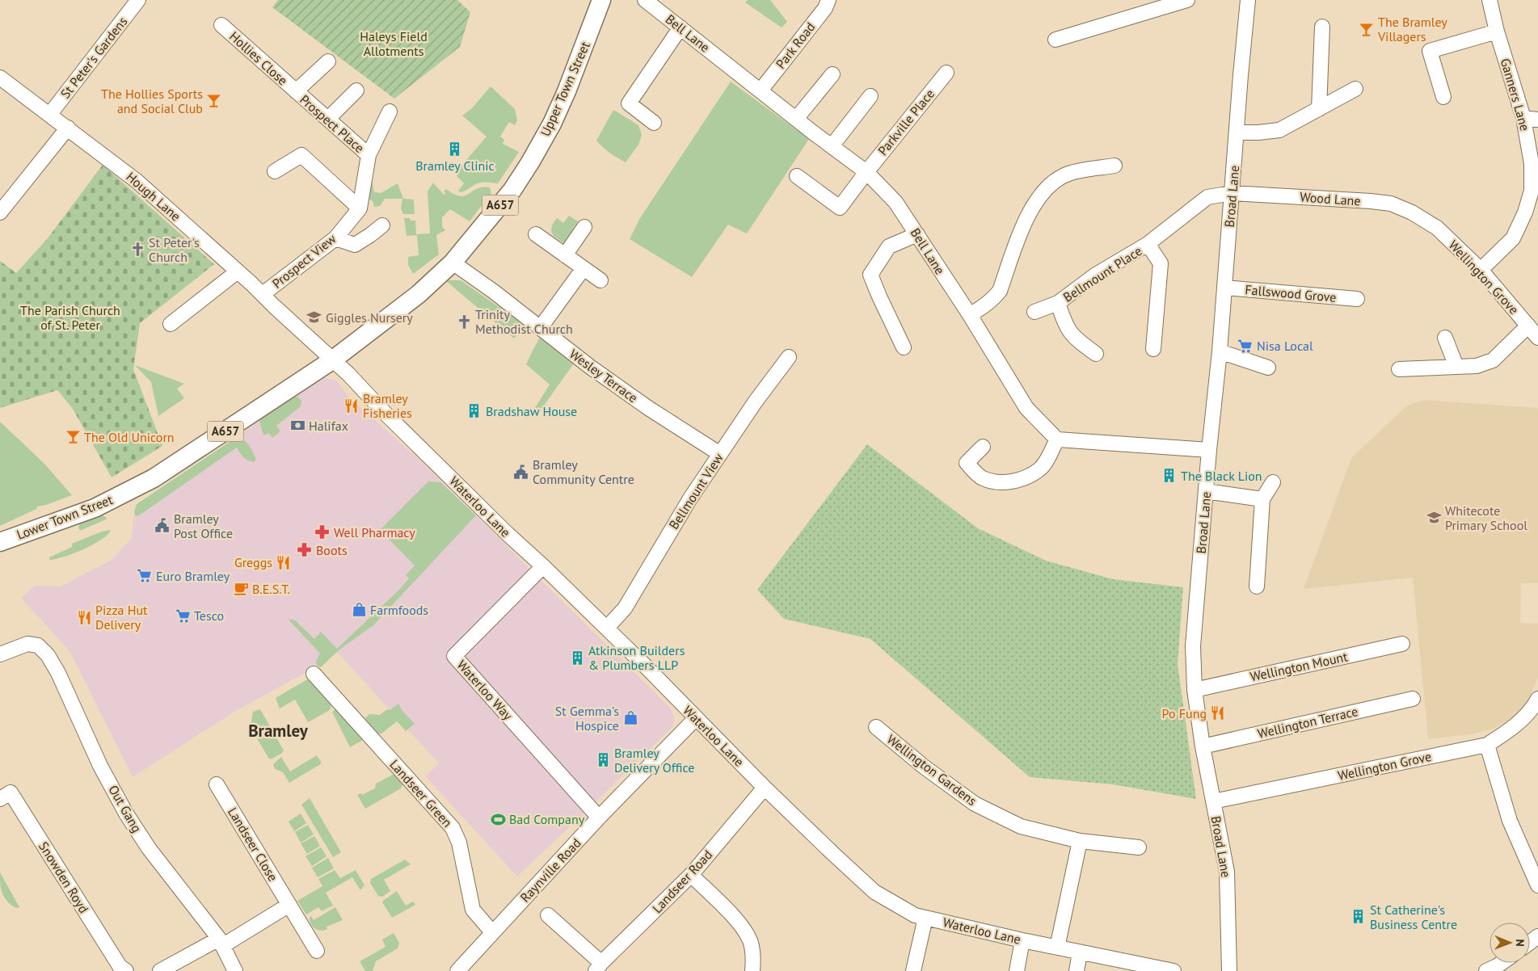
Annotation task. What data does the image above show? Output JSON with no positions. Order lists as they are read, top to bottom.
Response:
{
  "streets": {
    "main road": ["Upper Town Street", "A657", "Lower Town Street"],
    "street": [
      "Bell Lane",
      "Park Road",
      "St Peter's Gardens",
      "Hollies Close",
      "Ganners Lane",
      "Parkville Place",
      "Prospect Place",
      "Hough Lane",
      "Broad Lane",
      "Wood Lane",
      "Prospect View",
      "Bellmount Place",
      "Wellington Grove",
      "Fallswood Grove",
      "Wesley Terrace",
      "Bellmount View",
      "Waterloo Lane",
      "Wellington Mount",
      "Waterloo Way",
      "Wellington Terrace",
      "Wellington Gardens",
      "Landseer Green",
      "Out Gang",
      "Landseer Close",
      "Raynville Road",
      "Snowden Royd",
      "Landseer Road"
    ]
  },
  "crossings": [
    ["Bell Lane", "Park Road"],
    ["Bell Lane", "Parkville Place"],
    ["St Peter's Gardens", "Hough Lane"],
    ["Hollies Close", "Prospect Place"],
    ["Upper Town Street", "Hough Lane"],
    ["Upper Town Street", "Wesley Terrace"],
    ["Upper Town Street", "Waterloo Lane"],
    ["Upper Town Street", "Lower Town Street"],
    ["Ganners Lane", "Wellington Grove"],
    ["Hough Lane", "Prospect View"],
    ["Hough Lane", "Waterloo Lane"],
    ["Hough Lane", "Lower Town Street"],
    ["Broad Lane", "Wood Lane"],
    ["Broad Lane", "Bellmount Place"],
    ["Broad Lane", "Wellington Grove"],
    ["Broad Lane", "Fallswood Grove"],
    ["Broad Lane", "Wellington Mount"],
    ["Broad Lane", "Wellington Terrace"],
    ["Wood Lane", "Bellmount Place"],
    ["Wood Lane", "Wellington Grove"],
    ["Wesley Terrace", "Bellmount View"],
    ["Bellmount View", "Waterloo Lane"],
    ["Waterloo Lane", "Lower Town Street"],
    ["Waterloo Lane", "Waterloo Way"],
    ["Waterloo Lane", "Raynville Road"],
    ["Waterloo Lane", "Landseer Road"],
    ["Waterloo Way", "Raynville Road"],
    ["Landseer Green", "Raynville Road"]
  ],
  "districts": ["Bramley"],
  "parks": ["Haleys Field Allotments", "The Parish Church of St. Peter"],
  "places": {
    "bar": ["The Bramley Villagers", "The Hollies Sports and Social Club", "The Old Unicorn"],
    "building": [
      "Bramley Clinic",
      "Bradshaw House",
      "The Black Lion",
      "Atkinson Builders & Plumbers LLP",
      "Bramley Delivery Office",
      "St Catherine's Business Centre"
    ],
    "church": ["St Peter's Church", "Trinity Methodist Church"],
    "school or university": ["Giggles Nursery", "Whitecote Primary School"],
    "supermarket": ["Nisa Local", "Euro Bramley", "Tesco"],
    "restaurant": [
      "Bramley Fisheries",
      "Greggs",
      "Pizza Hut Delivery",
      "Po Fung"
    ],
    "bank": ["Halifax"],
    "public building": ["Bramley Community Centre", "Bramley Post Office"],
    "pharmacy": ["Well Pharmacy", "Boots"],
    "cafe": ["B.E.S.T."],
    "shop": ["Farmfoods", "St Gemma's Hospice"],
    "sports": ["Bad Company"]
  },
  "north": "right"
}
